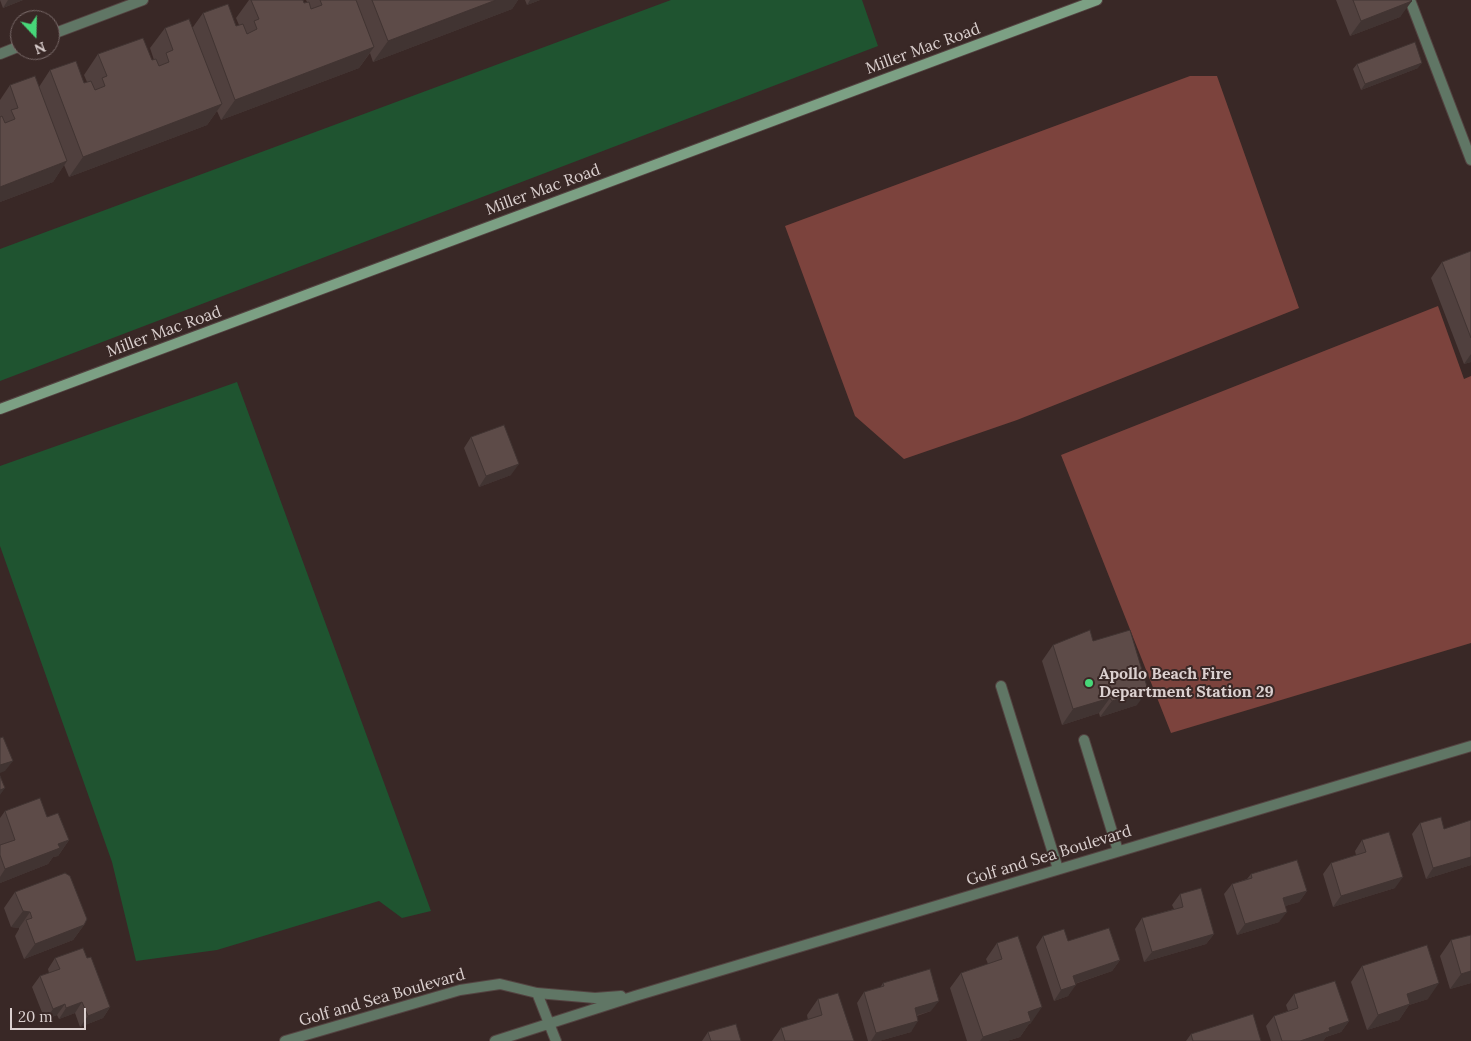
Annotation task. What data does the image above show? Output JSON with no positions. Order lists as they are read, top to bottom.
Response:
{
  "streets": {
    "street": ["Miller Mac Road", "Golf and Sea Boulevard"]
  },
  "places": ["Apollo Beach Fire Department Station 29"],
  "scale_bar": "20 m",
  "north": "bottom"
}
